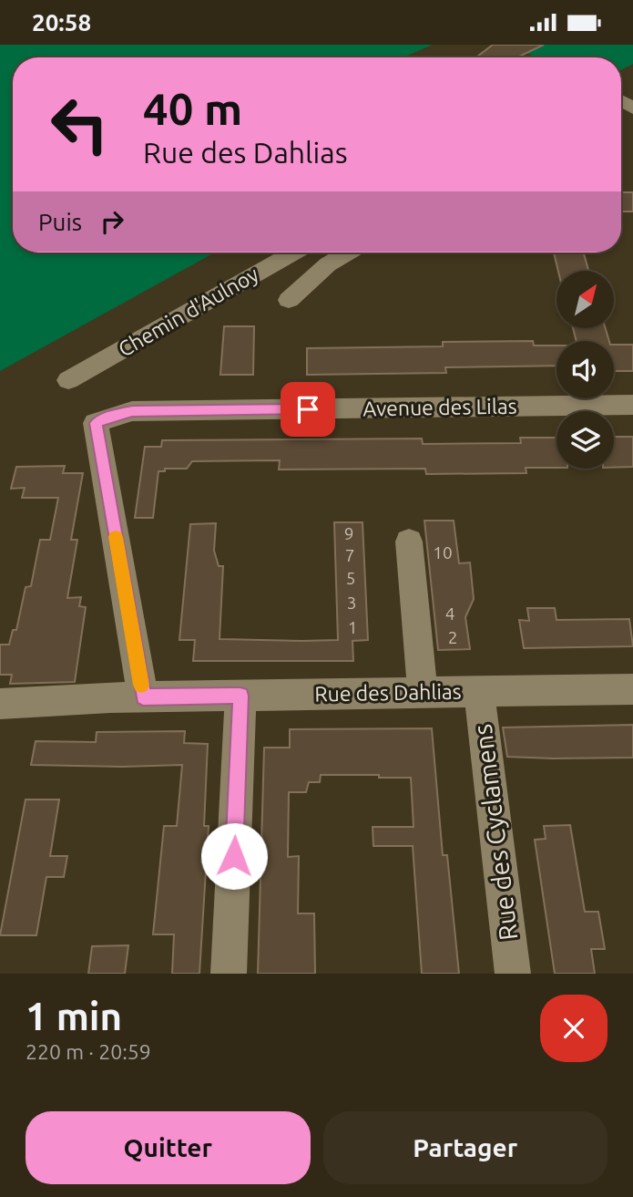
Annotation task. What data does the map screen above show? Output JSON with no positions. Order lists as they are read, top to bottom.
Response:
{
  "streets": {
    "street": [
      "Chemin d'Aulnoy",
      "Avenue des Lilas",
      "Rue des Dahlias",
      "Rue des Cyclamens"
    ]
  },
  "crossings": [
    ["Avenue des Lilas", "Rue des Dahlias"],
    ["Rue des Dahlias", "Rue des Cyclamens"]
  ],
  "house_numbers": [
    "9",
    "10",
    "7",
    "5",
    "3",
    "4",
    "1",
    "2"
  ],
  "north": "top right",
  "page": {
    "status": "20:58",
    "turn": ["40 m", "Rue des Dahlias"],
    "then": "Puis",
    "heading": ["1 min", "220 m · 20:59"],
    "buttons": ["Quitter", "Partager"]
  }
}
